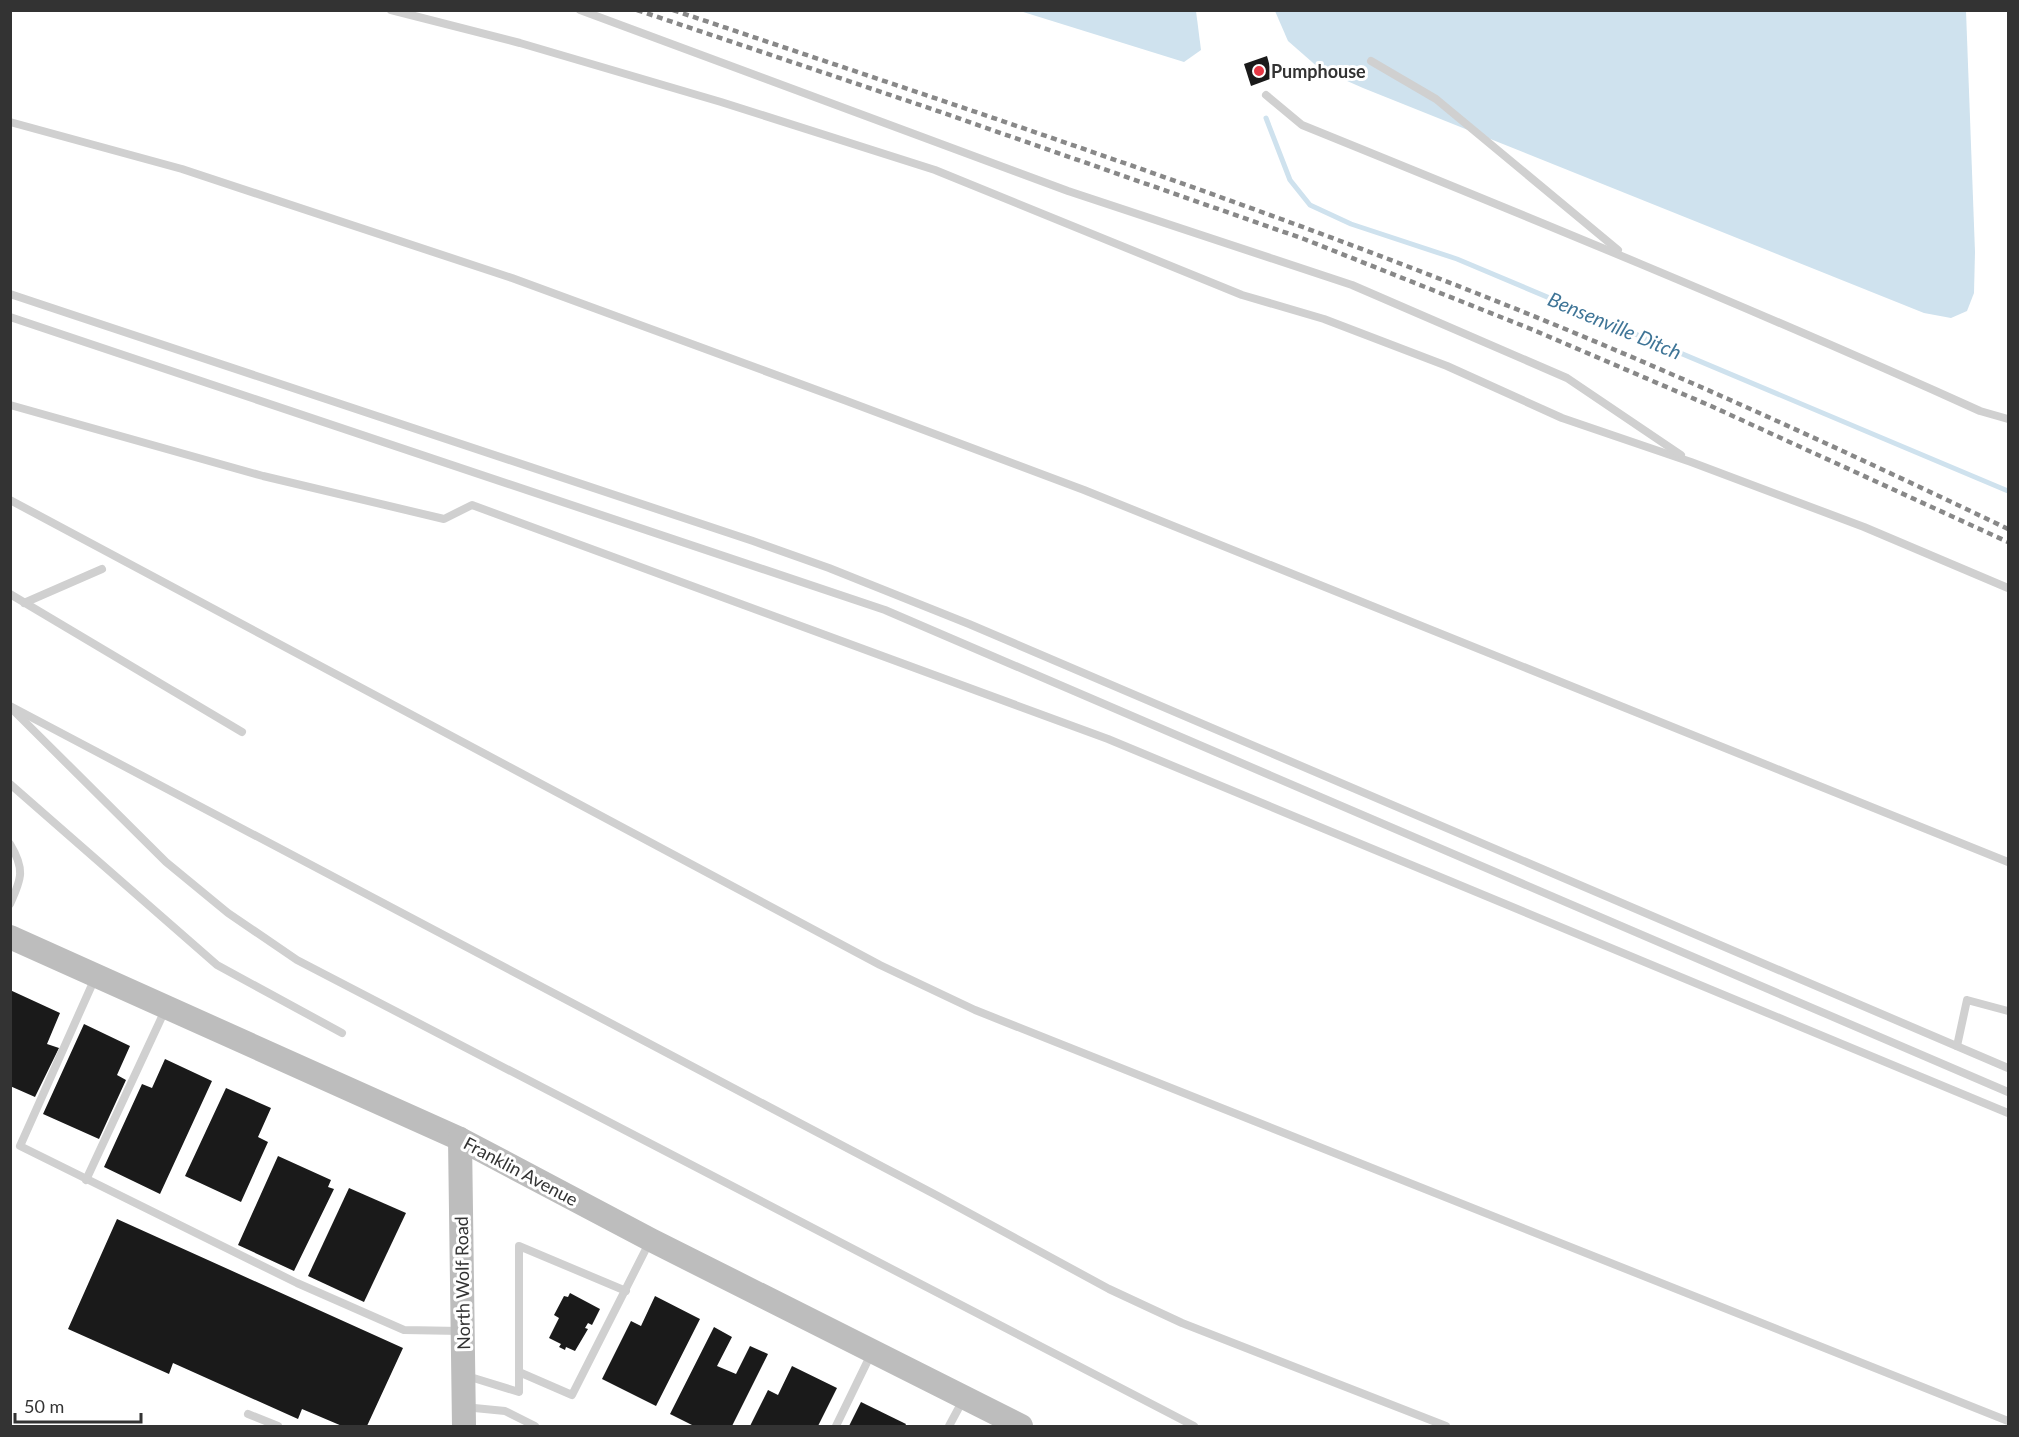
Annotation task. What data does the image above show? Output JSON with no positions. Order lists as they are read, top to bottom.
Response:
{
  "streets": {
    "main road": ["Franklin Avenue", "North Wolf Road"]
  },
  "crossings": [
    ["Franklin Avenue", "North Wolf Road"]
  ],
  "water": ["Bensenville Ditch"],
  "places": ["Pumphouse"],
  "scale_bar": "50 m"
}
